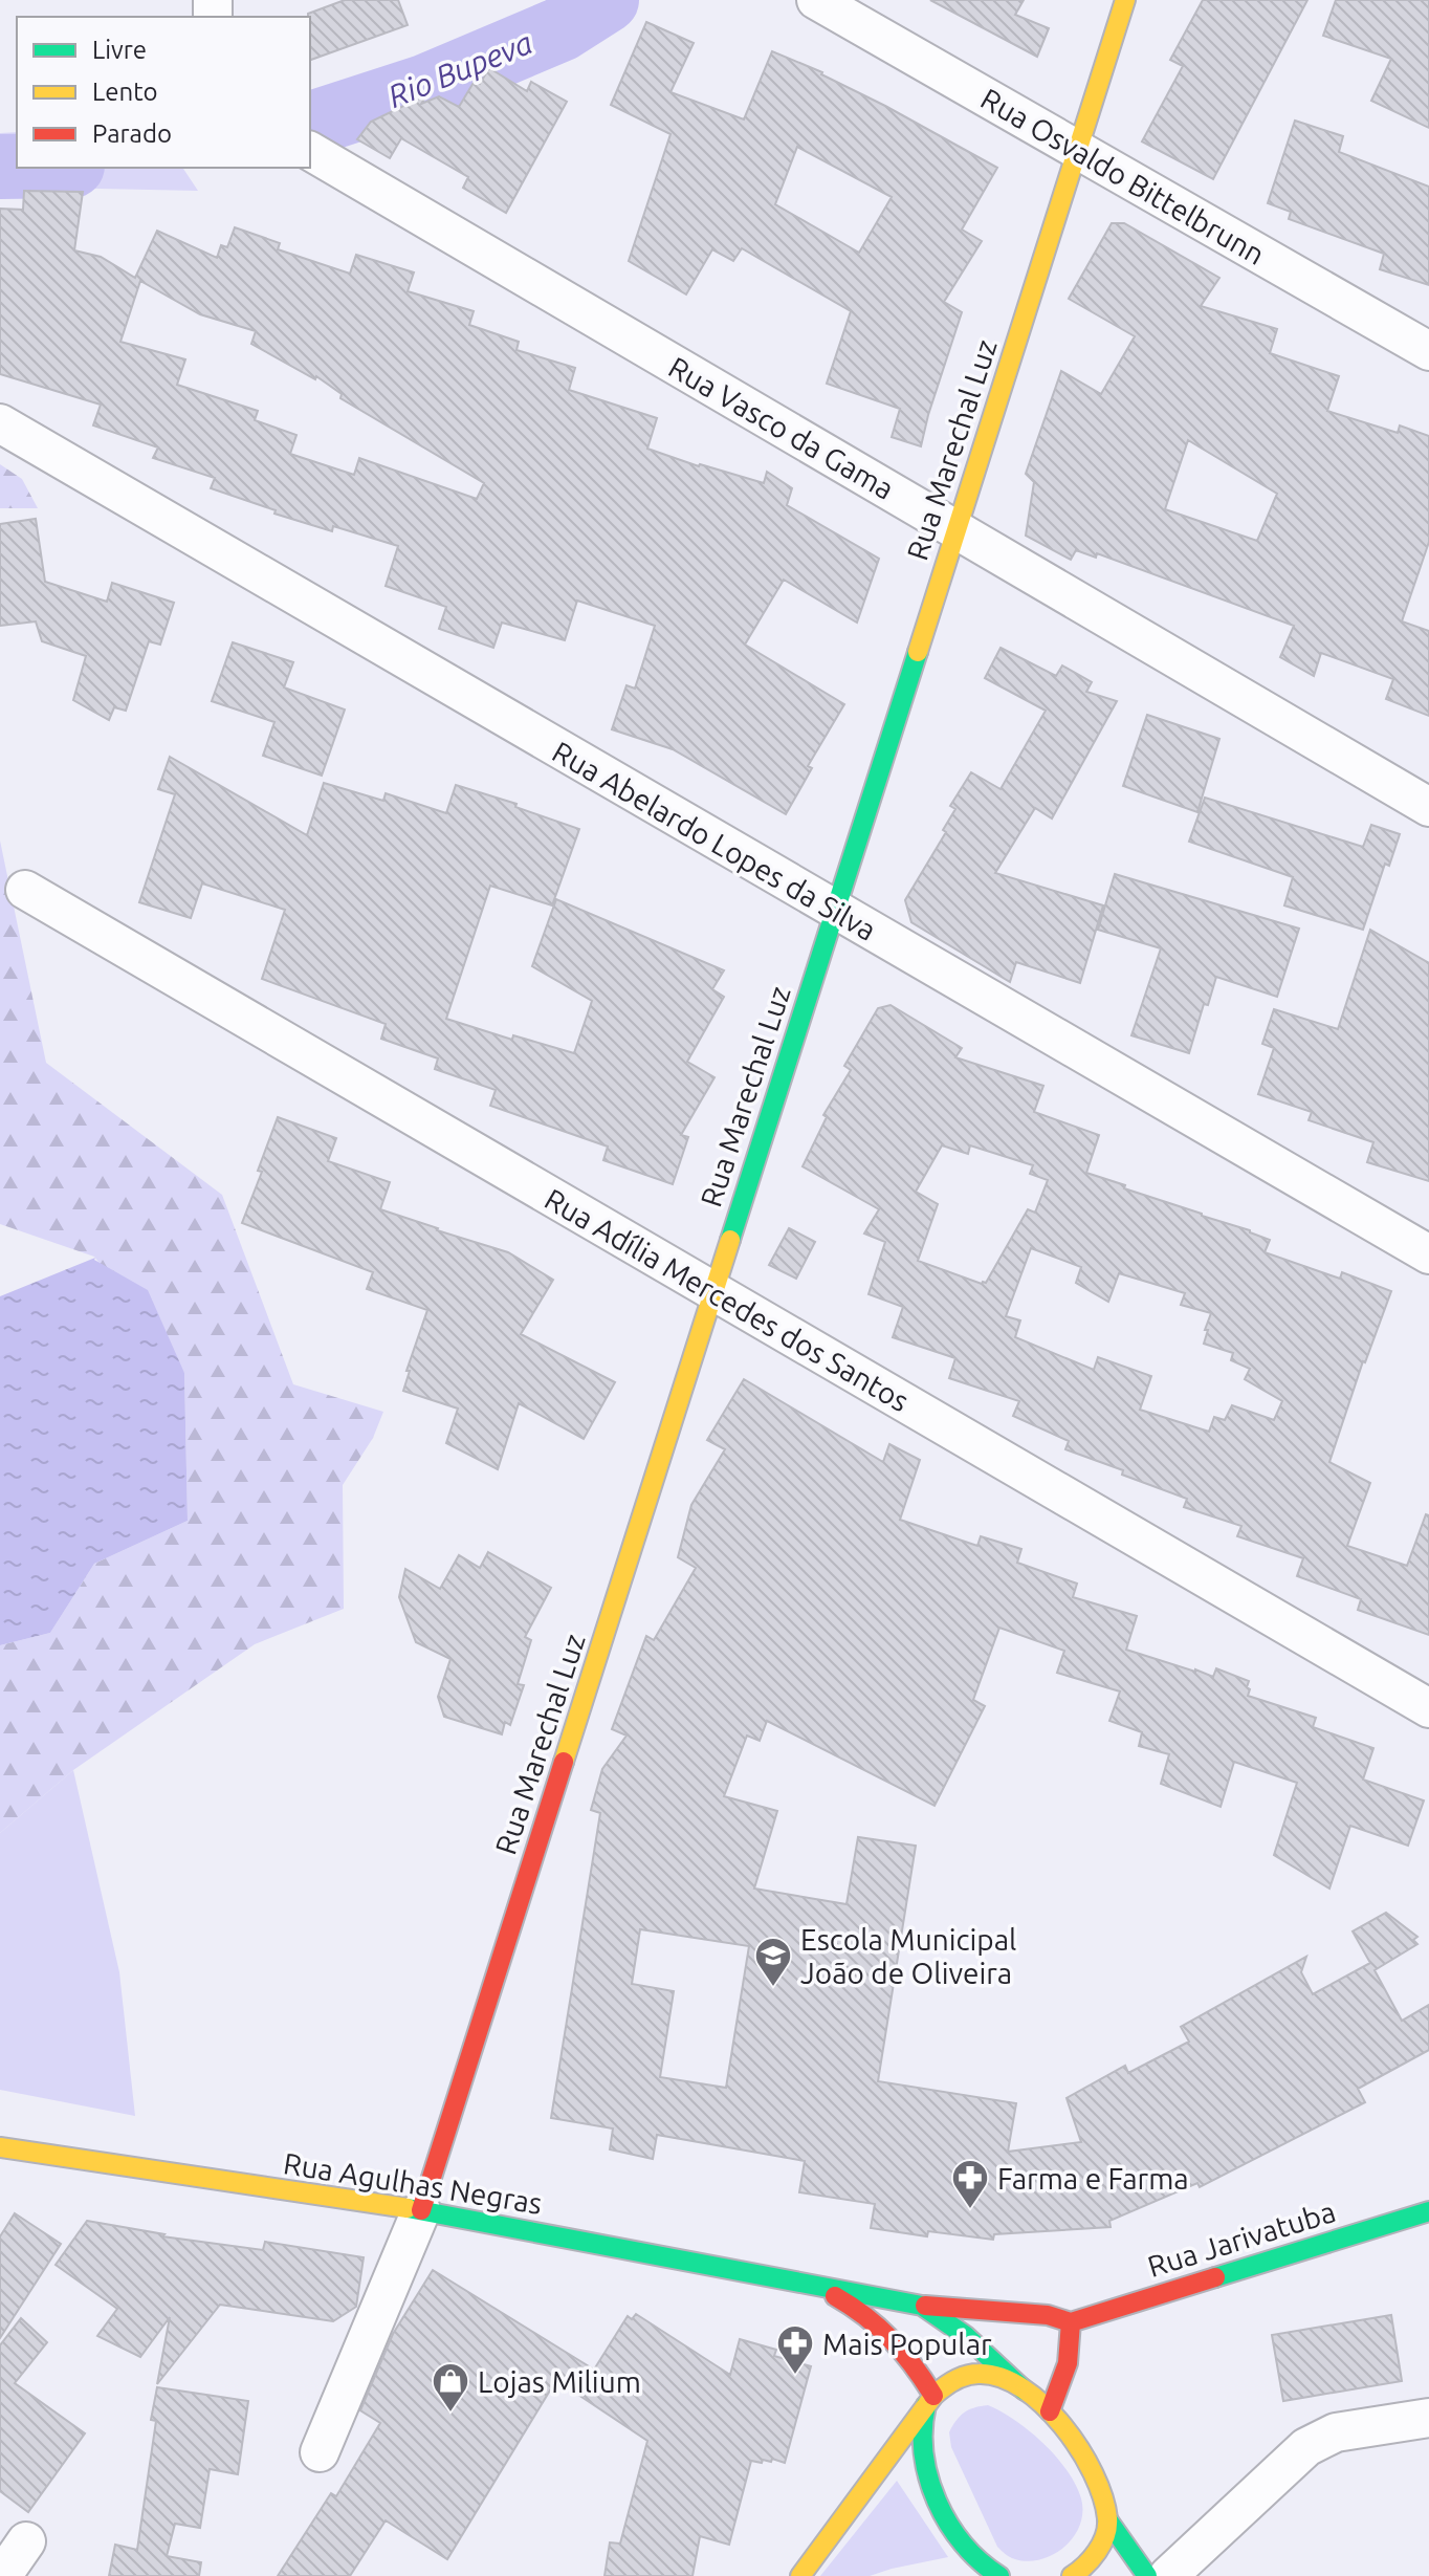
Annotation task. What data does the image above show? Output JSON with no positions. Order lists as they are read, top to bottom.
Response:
{
  "streets": {
    "main road": ["Rua Marechal Luz", "Rua Agulhas Negras", "Rua Jarivatuba"],
    "street": [
      "Rua Osvaldo Bittelbrunn",
      "Rua Vasco da Gama",
      "Rua Abelardo Lopes da Silva",
      "Rua Adília Mercedes dos Santos"
    ]
  },
  "crossings": [
    ["Rua Osvaldo Bittelbrunn", "Rua Marechal Luz"],
    ["Rua Vasco da Gama", "Rua Marechal Luz"],
    ["Rua Marechal Luz", "Rua Abelardo Lopes da Silva"],
    ["Rua Marechal Luz", "Rua Adília Mercedes dos Santos"],
    ["Rua Marechal Luz", "Rua Agulhas Negras"],
    ["Rua Agulhas Negras", "Rua Jarivatuba"]
  ],
  "water": ["Rio Bupeva"],
  "places": {
    "school or university": ["Escola Municipal João de Oliveira"],
    "pharmacy": ["Farma e Farma", "Mais Popular"],
    "shop": ["Lojas Milium"]
  },
  "legend": ["Livre", "Lento", "Parado"]
}
